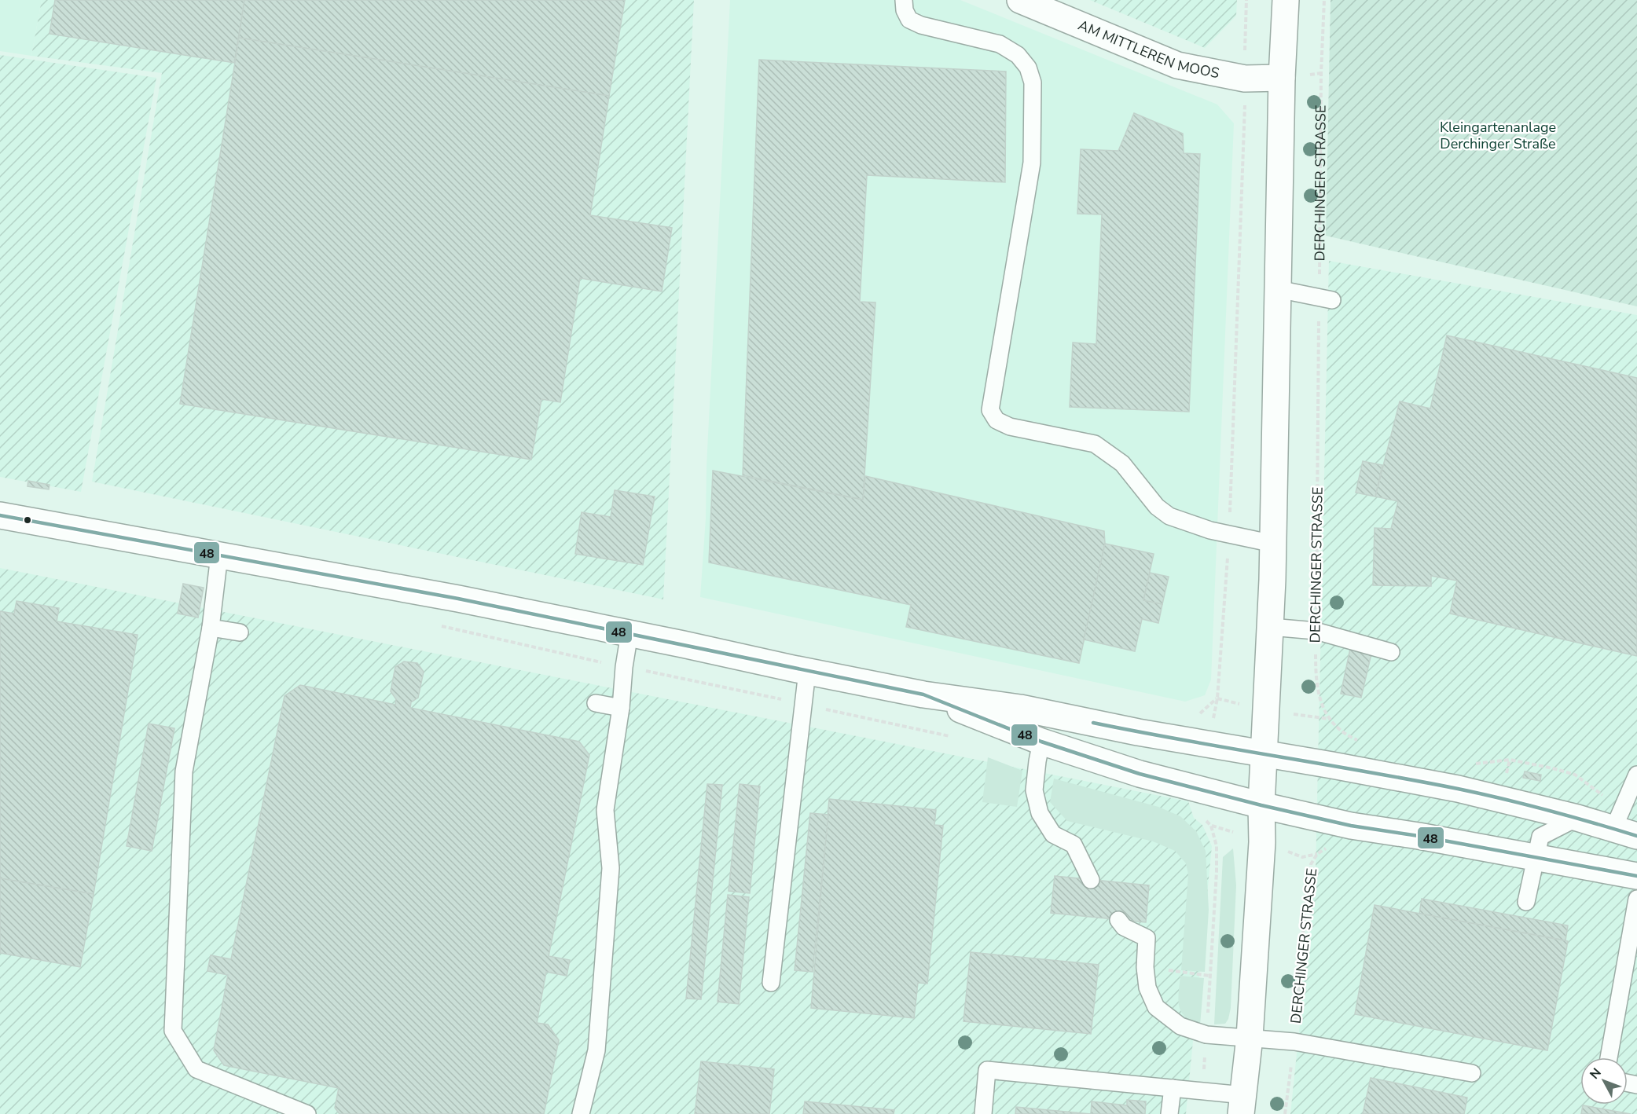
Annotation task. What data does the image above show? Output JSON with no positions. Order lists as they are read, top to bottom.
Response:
{
  "streets": {
    "main road": ["AM MITTLEREN MOOS"],
    "path": ["DERCHINGER STRASSE"]
  },
  "parks": ["Kleingartenanlage Derchinger Straße"],
  "lines": ["transit line 48"],
  "north": "top left"
}
